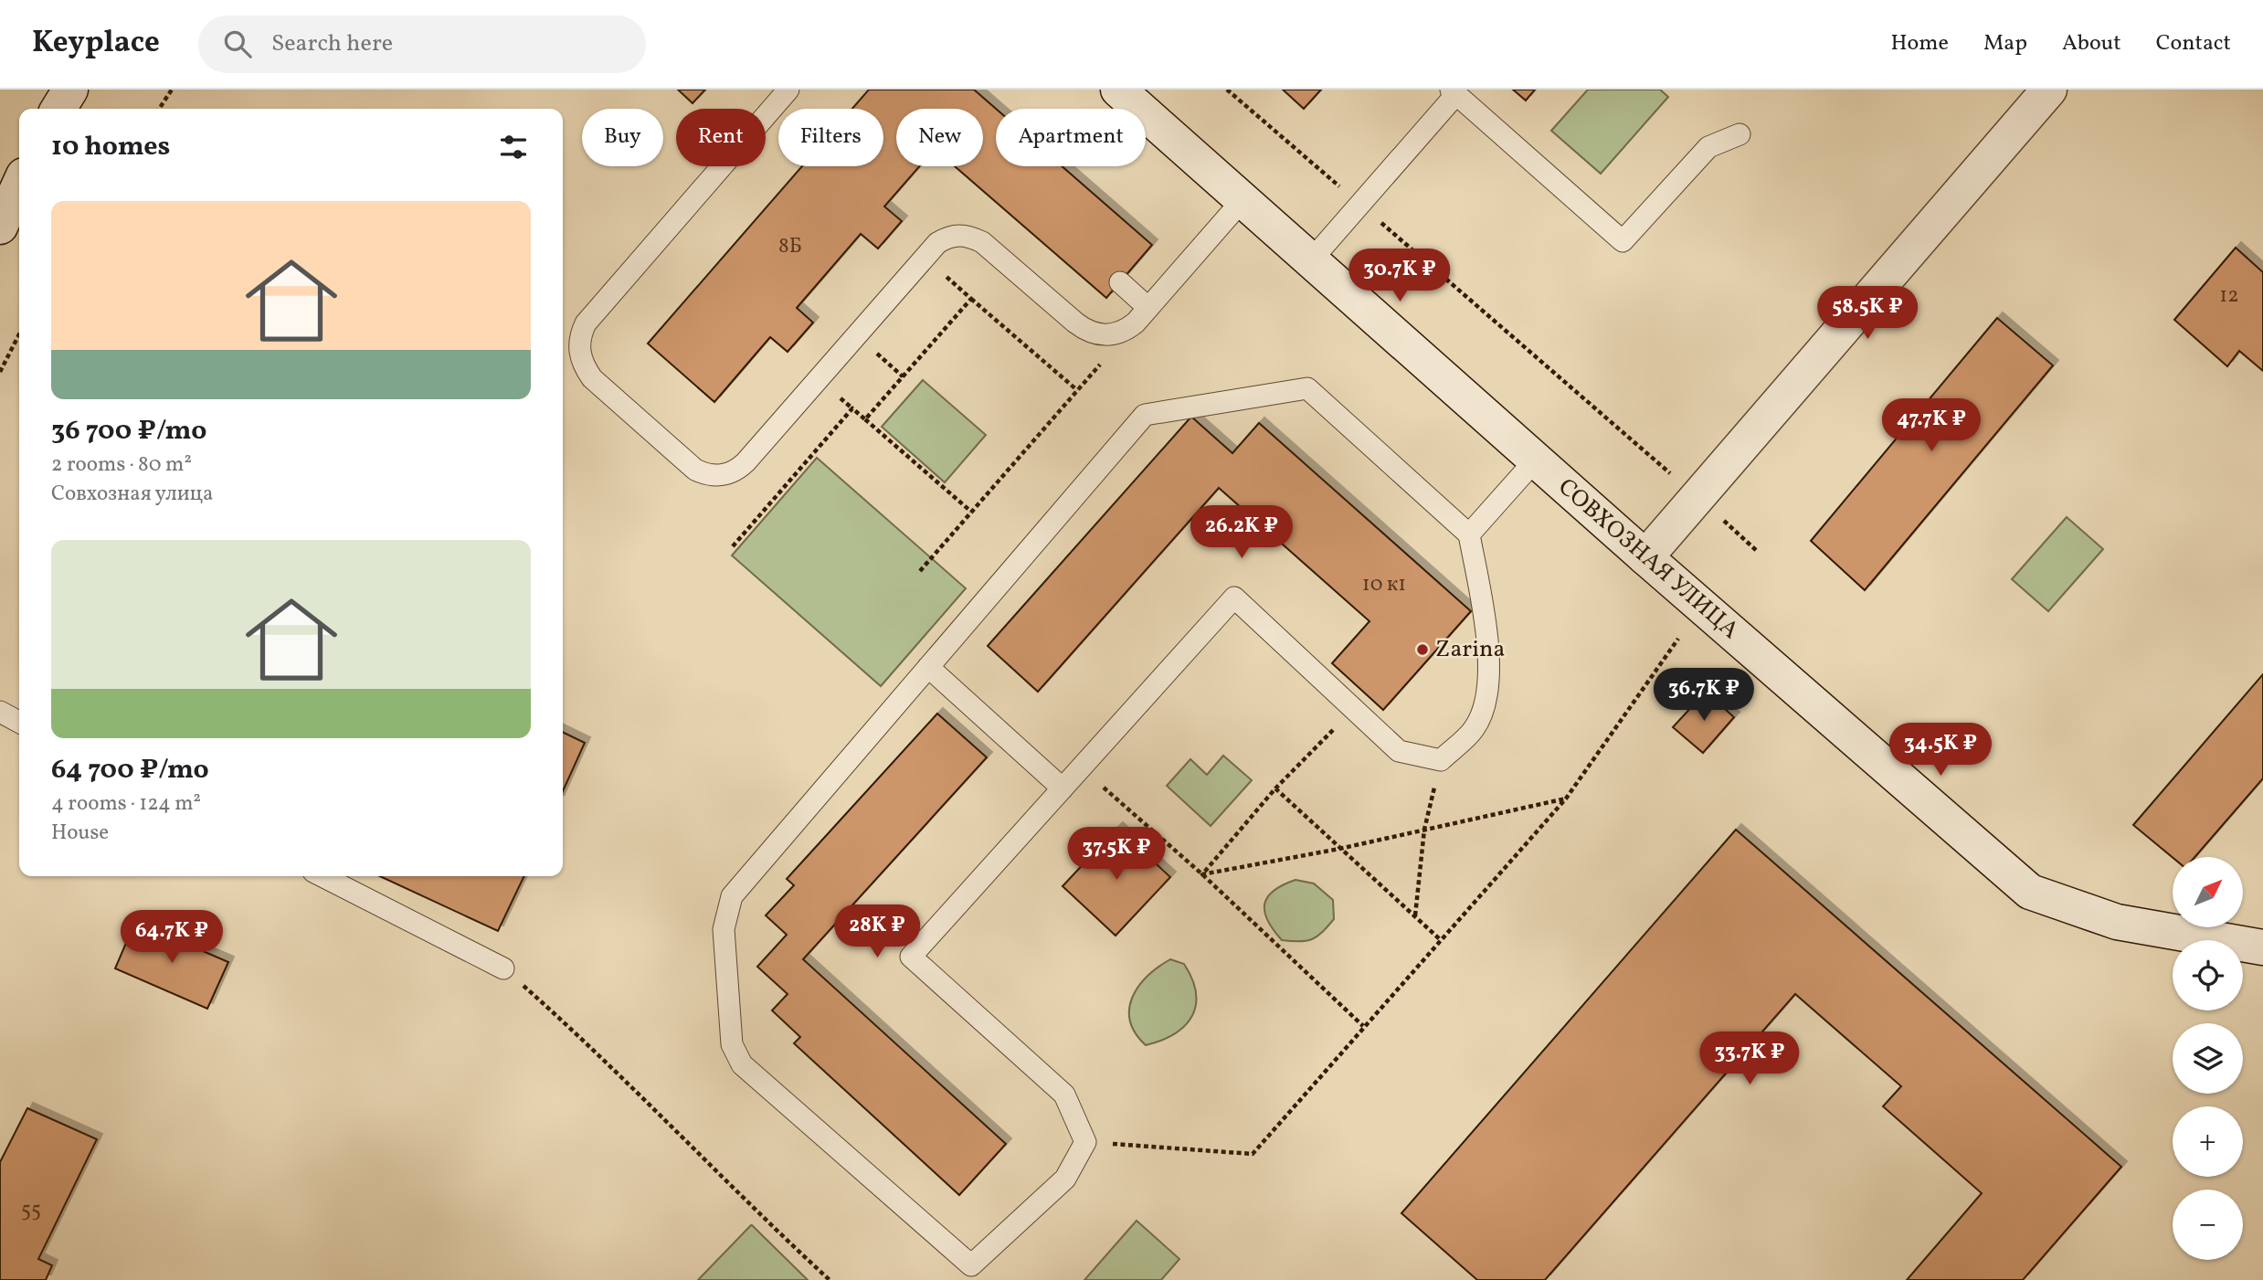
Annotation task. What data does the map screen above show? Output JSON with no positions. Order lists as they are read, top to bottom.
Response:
{
  "streets": {
    "street": ["СОВХОЗНАЯ УЛИЦА"]
  },
  "places": ["Zarina"],
  "house_numbers": [
    "8Б",
    "12",
    "10 к1",
    "55"
  ],
  "north": "top right",
  "page": {
    "header": "Keyplace",
    "search": "Search here",
    "nav": [
      "Home",
      "Map",
      "About",
      "Contact"
    ],
    "chip": [
      "Buy",
      "Rent",
      "Filters",
      "New",
      "Apartment"
    ],
    "heading": "10 homes",
    "list": [
      {
        "name": "36 700 ₽/mo",
        "note": "2 rooms · 80 m² · Совхозная улица"
      },
      {
        "name": "64 700 ₽/mo",
        "note": "4 rooms · 124 m² · House"
      }
    ],
    "price": [
      "30.7K ₽",
      "58.5K ₽",
      "47.7K ₽",
      "26.2K ₽",
      "36.7K ₽",
      "34.5K ₽",
      "37.5K ₽",
      "28K ₽",
      "64.7K ₽",
      "33.7K ₽"
    ],
    "map_buttons": ["+", "−"]
  }
}
